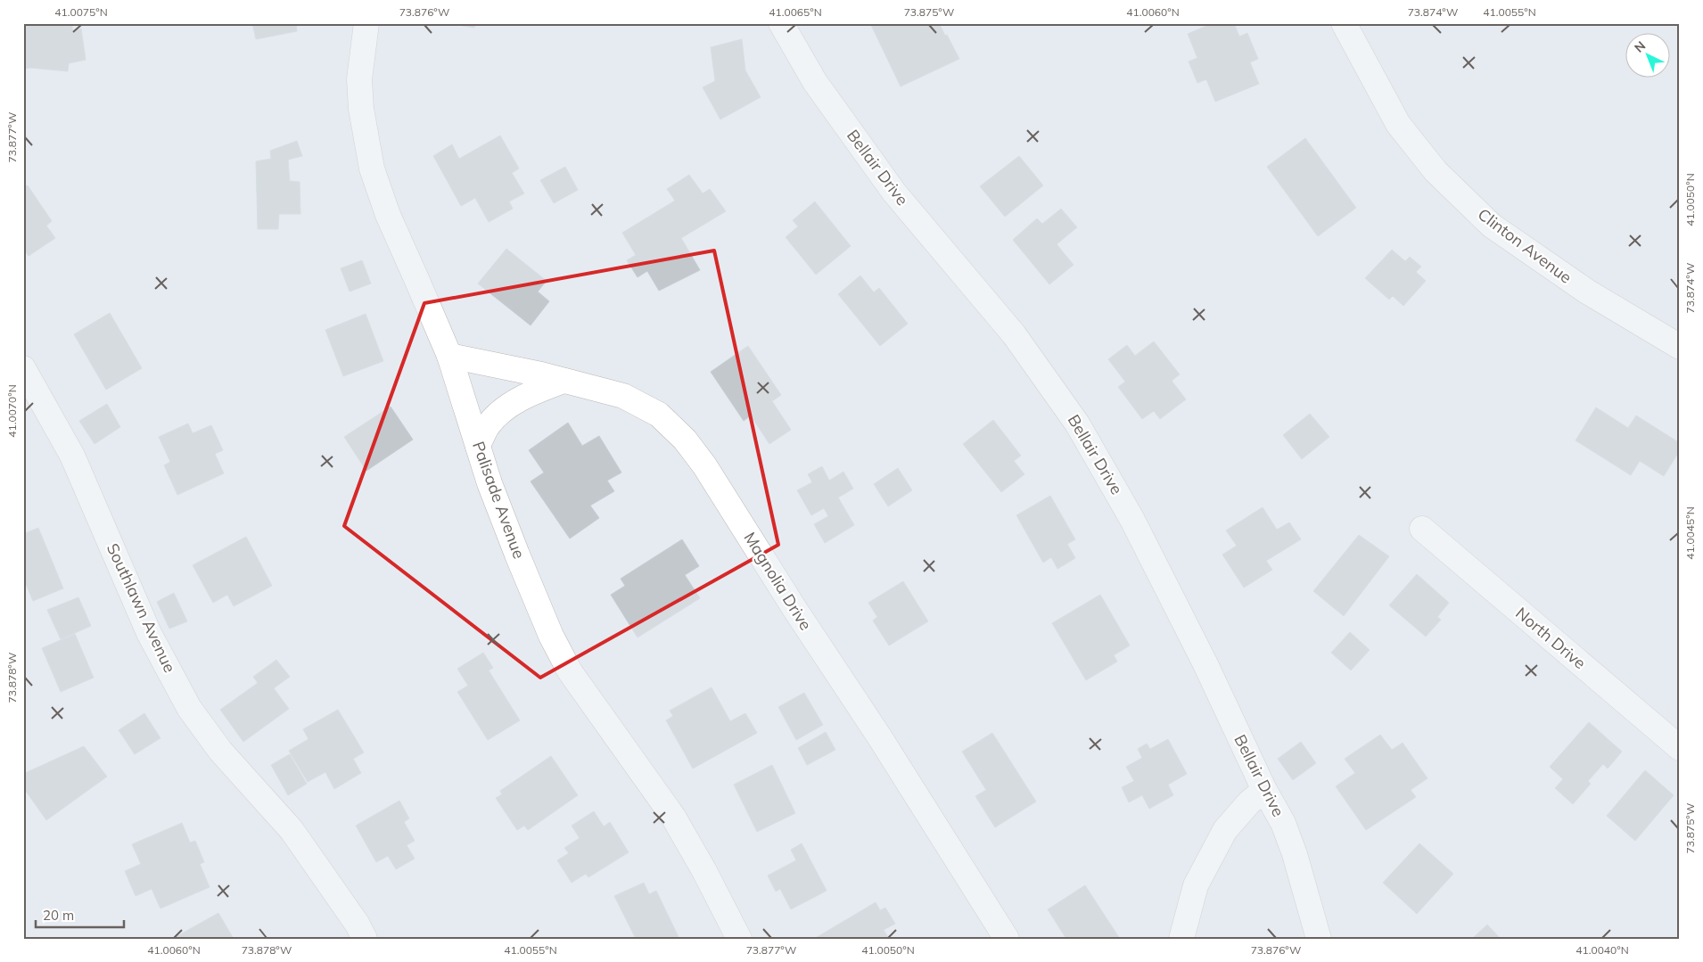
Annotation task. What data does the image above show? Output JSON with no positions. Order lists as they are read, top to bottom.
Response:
{
  "streets": {
    "street": [
      "Bellair Drive",
      "Clinton Avenue",
      "Palisade Avenue",
      "Magnolia Drive",
      "Southlawn Avenue",
      "North Drive"
    ]
  },
  "crossings": [
    ["Palisade Avenue", "Magnolia Drive"]
  ],
  "scale_bar": "20 m",
  "north": "top left",
  "coordinates": [
    "41.0075°N",
    "73.876°W",
    "41.0065°N",
    "73.875°W",
    "41.0060°N",
    "73.874°W",
    "41.0055°N",
    "73.877°W",
    "41.0050°N",
    "41.0070°N",
    "41.0045°N",
    "73.878°W",
    "41.0040°N"
  ]
}
